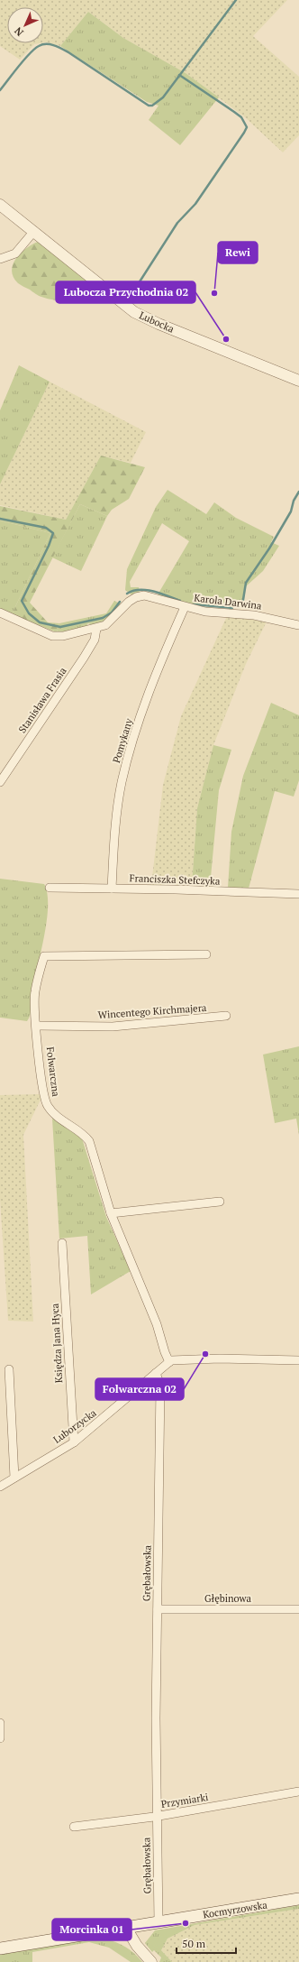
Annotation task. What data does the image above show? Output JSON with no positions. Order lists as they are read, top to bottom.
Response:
{
  "streets": {
    "main road": ["Kocmyrzowska"],
    "street": [
      "Lubocka",
      "Karola Darwina",
      "Stanisława Frasia",
      "Pomykany",
      "Franciszka Stefczyka",
      "Wincentego Kirchmajera",
      "Folwarczna",
      "Księdza Jana Hyca",
      "Luborzycka",
      "Grębałowska",
      "Głębinowa",
      "Przymiarki"
    ]
  },
  "crossings": [
    ["Karola Darwina", "Stanisława Frasia"],
    ["Karola Darwina", "Pomykany"],
    ["Pomykany", "Franciszka Stefczyka"],
    ["Wincentego Kirchmajera", "Folwarczna"],
    ["Księdza Jana Hyca", "Luborzycka"],
    ["Luborzycka", "Grębałowska"],
    ["Grębałowska", "Głębinowa"],
    ["Grębałowska", "Przymiarki"],
    ["Grębałowska", "Kocmyrzowska"]
  ],
  "places": [
    "Rewi",
    "Lubocza Przychodnia 02",
    "Folwarczna 02",
    "Morcinka 01"
  ],
  "scale_bar": "50 m",
  "north": "bottom left"
}
